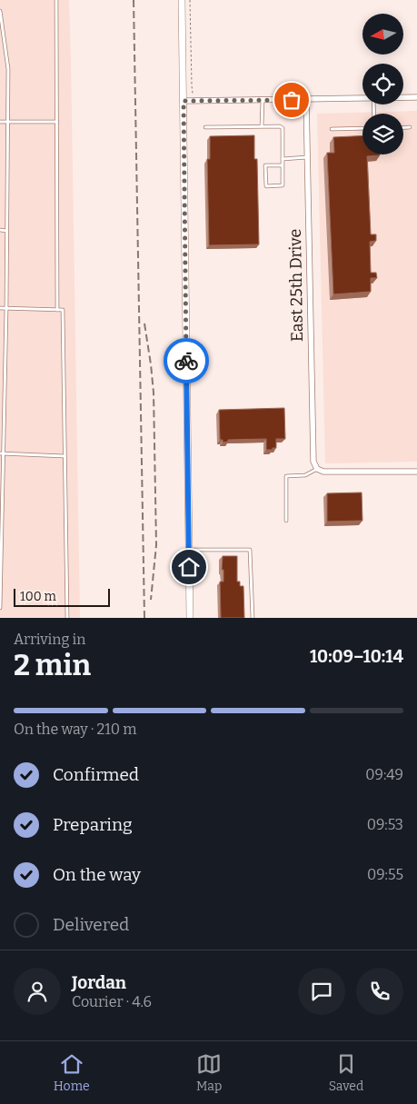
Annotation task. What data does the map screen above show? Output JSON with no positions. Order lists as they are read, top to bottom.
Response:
{
  "streets": {
    "street": ["East 25th Drive"]
  },
  "scale_bar": "100 m",
  "north": "left",
  "page": {
    "scale": "100 m",
    "heading": ["2 min", "Arriving in", "10:09–10:14"],
    "panel": ["Jordan", "Courier · 4.6"],
    "bar": "On the way · 210 m",
    "list": [
      ["Confirmed", "09:49"],
      ["Preparing", "09:53"],
      ["On the way", "09:55"],
      "Delivered"
    ],
    "tabs": ["Home", "Map", "Saved"]
  }
}
